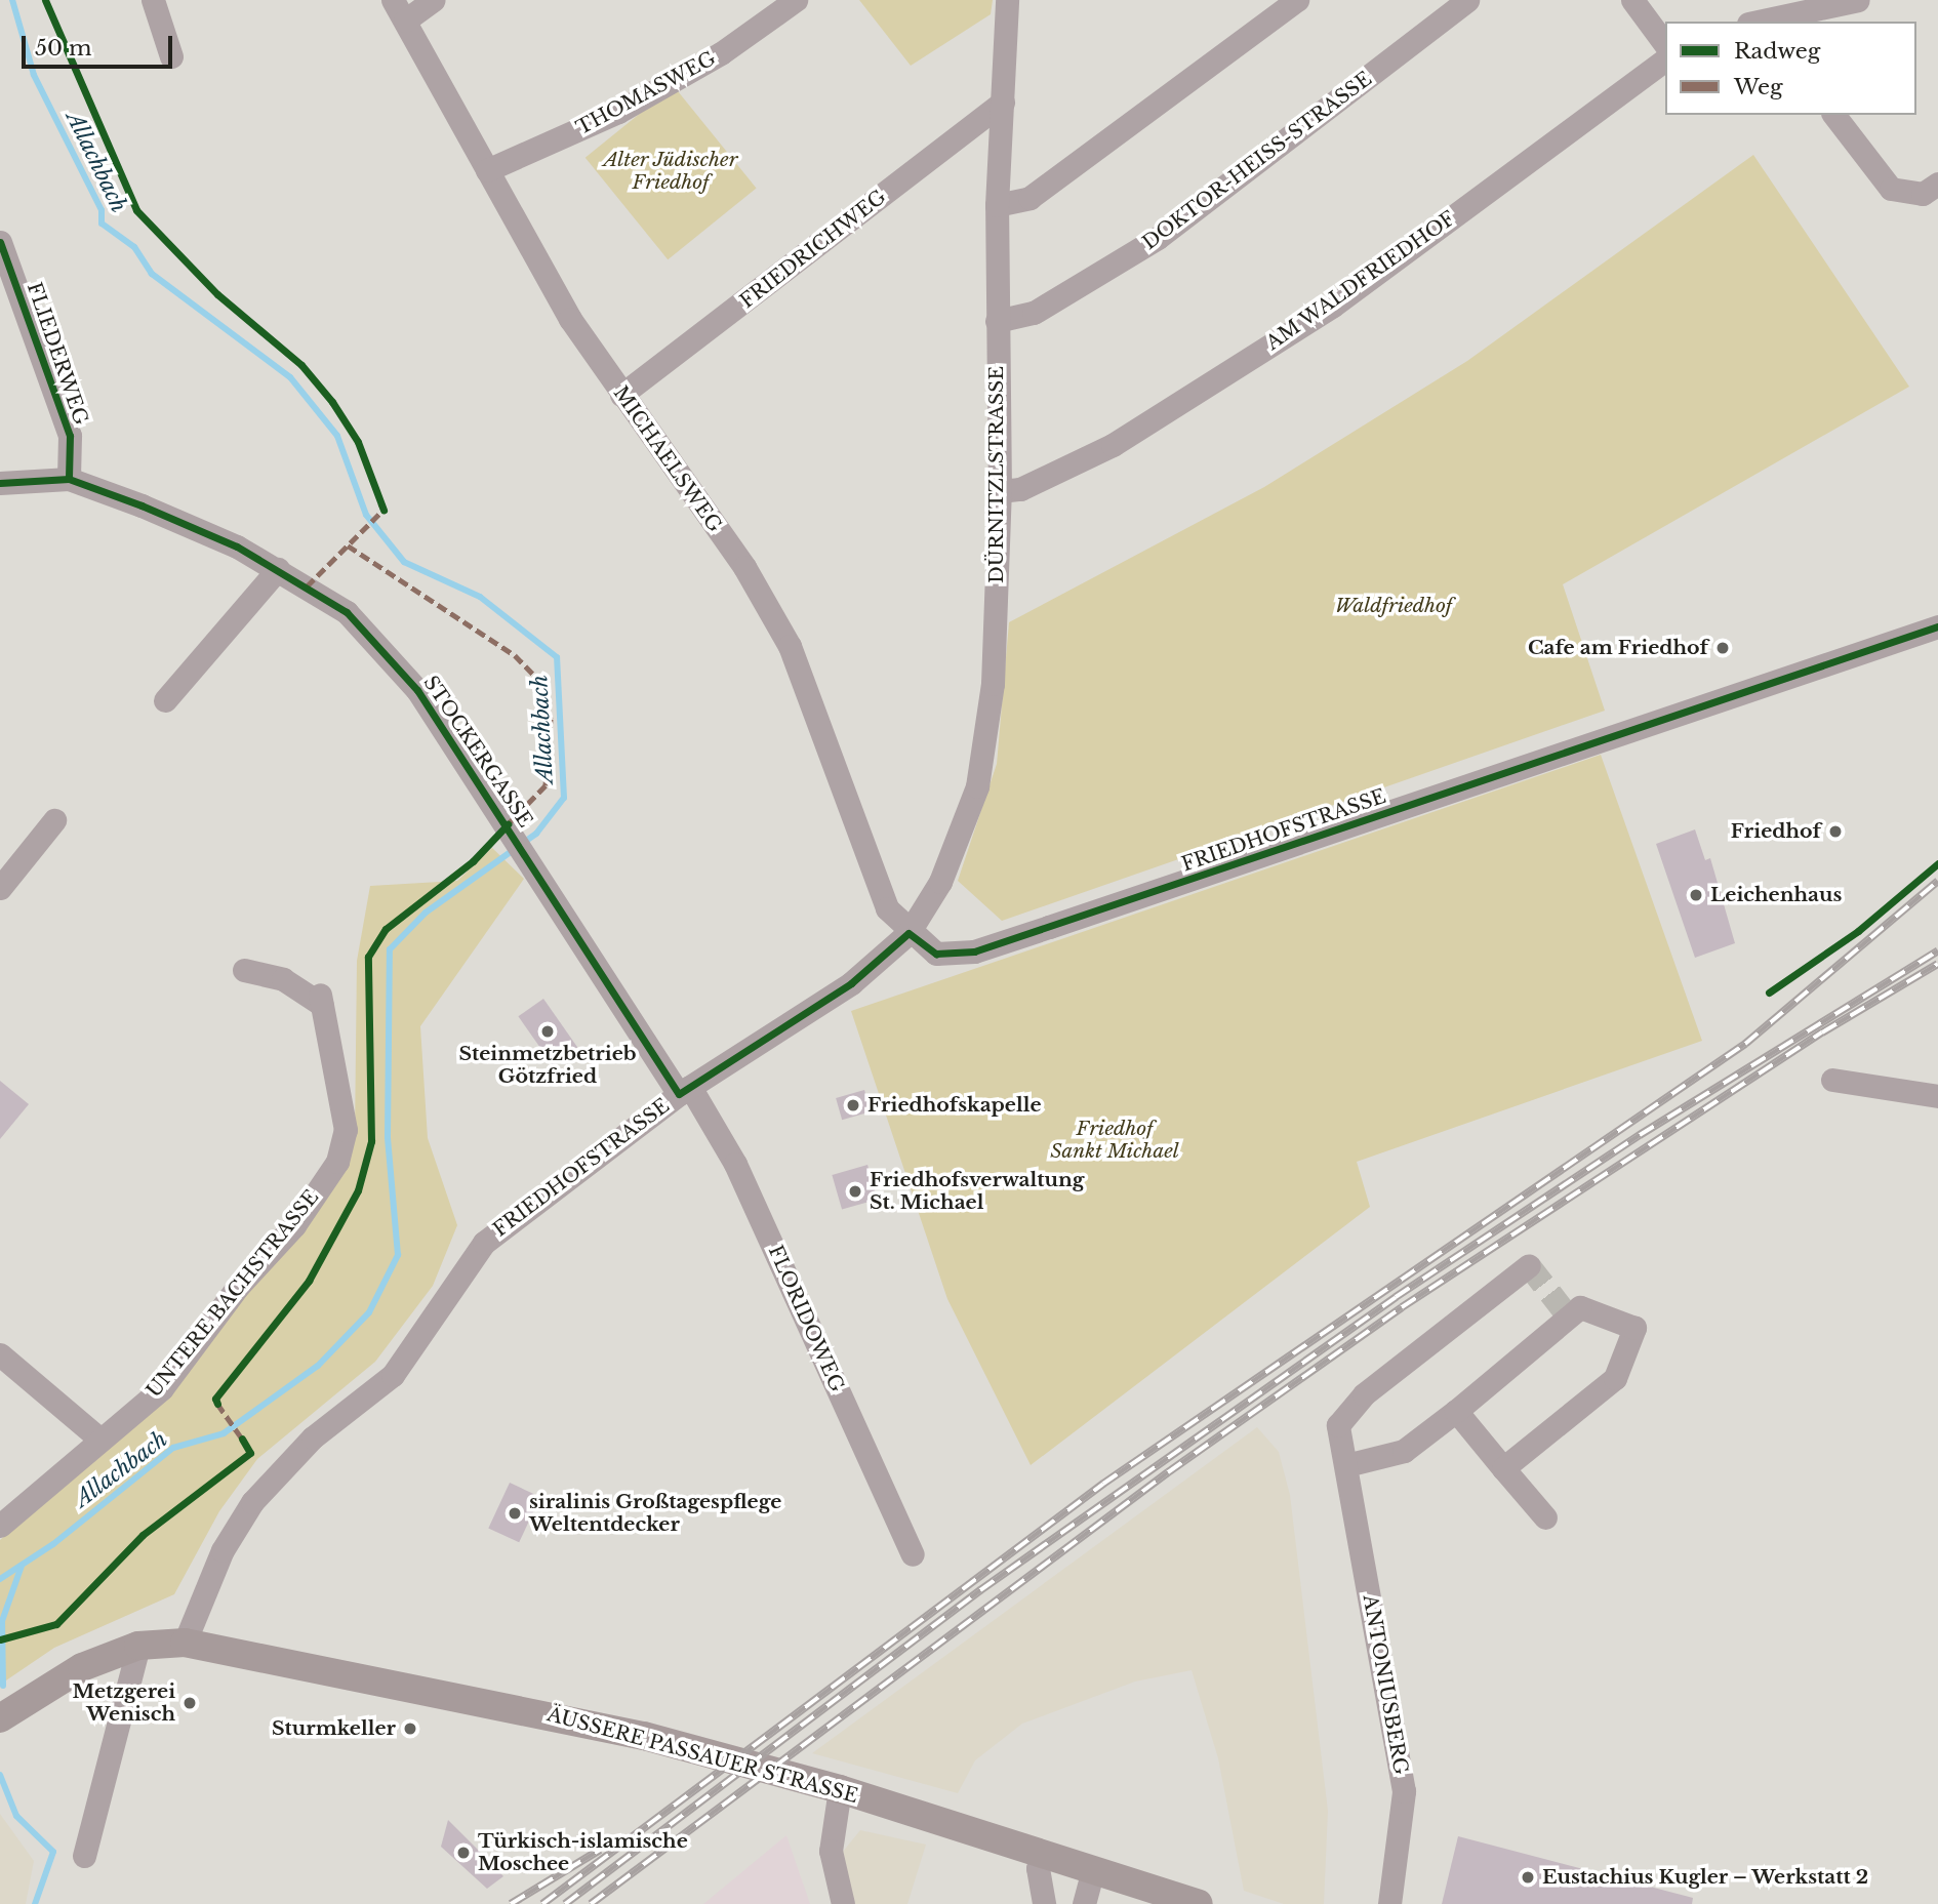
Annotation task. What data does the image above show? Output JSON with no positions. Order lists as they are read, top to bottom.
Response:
{
  "streets": {
    "main road": ["ÄUSSERE PASSAUER STRASSE"],
    "street": [
      "THOMASWEG",
      "DOKTOR-HEISS-STRASSE",
      "FRIEDRICHWEG",
      "AM WALDFRIEDHOF",
      "FLIEDERWEG",
      "MICHAELSWEG",
      "DÜRNITZLSTRASSE",
      "STOCKERGASSE",
      "FRIEDHOFSTRASSE",
      "UNTERE BACHSTRASSE",
      "FLORIDOWEG",
      "ANTONIUSBERG"
    ]
  },
  "crossings": [
    ["THOMASWEG", "MICHAELSWEG"],
    ["DOKTOR-HEISS-STRASSE", "DÜRNITZLSTRASSE"],
    ["FRIEDRICHWEG", "MICHAELSWEG"],
    ["FRIEDRICHWEG", "DÜRNITZLSTRASSE"],
    ["AM WALDFRIEDHOF", "DÜRNITZLSTRASSE"],
    ["FLIEDERWEG", "STOCKERGASSE"],
    ["MICHAELSWEG", "DÜRNITZLSTRASSE"],
    ["MICHAELSWEG", "FRIEDHOFSTRASSE"],
    ["DÜRNITZLSTRASSE", "FRIEDHOFSTRASSE"],
    ["STOCKERGASSE", "FRIEDHOFSTRASSE"],
    ["STOCKERGASSE", "FLORIDOWEG"],
    ["FRIEDHOFSTRASSE", "FLORIDOWEG"],
    ["FRIEDHOFSTRASSE", "ÄUSSERE PASSAUER STRASSE"]
  ],
  "water": ["Allachbach"],
  "parks": ["Alter Jüdischer Friedhof", "Waldfriedhof", "Friedhof Sankt Michael"],
  "places": [
    "Cafe am Friedhof",
    "Friedhof",
    "Leichenhaus",
    "Steinmetzbetrieb Götzfried",
    "Friedhofskapelle",
    "Friedhofsverwaltung St. Michael",
    "siralinis Großtagespflege Weltentdecker",
    "Metzgerei Wenisch",
    "Sturmkeller",
    "Türkisch-islamische Moschee",
    "Eustachius Kugler – Werkstatt 2"
  ],
  "legend": ["Radweg", "Weg"],
  "scale_bar": "50 m"
}
